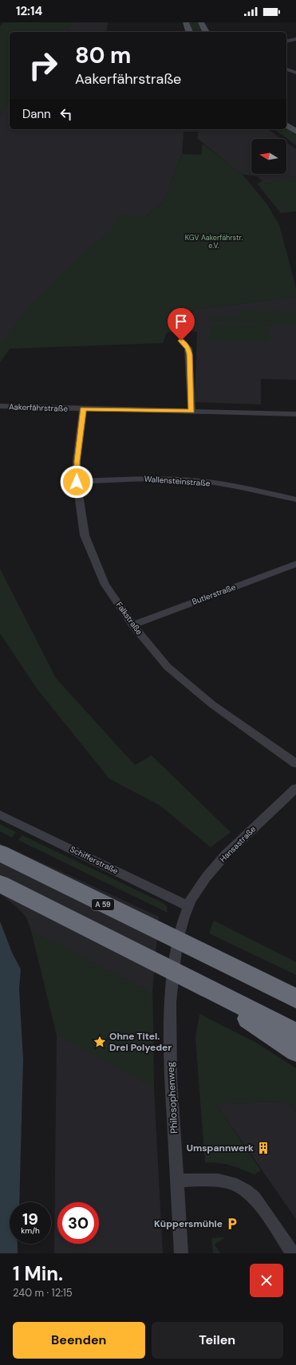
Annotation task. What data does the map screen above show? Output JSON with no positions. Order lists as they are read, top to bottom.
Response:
{
  "streets": {
    "highway": ["A 59"],
    "street": [
      "Aakerfährstraße",
      "Wallensteinstraße",
      "Butlerstraße",
      "Falkstraße",
      "Hansastraße",
      "Schifferstraße",
      "Philosophenweg"
    ]
  },
  "crossings": [
    ["Aakerfährstraße", "Falkstraße"],
    ["Wallensteinstraße", "Falkstraße"],
    ["Butlerstraße", "Falkstraße"],
    ["Hansastraße", "Schifferstraße"],
    ["Hansastraße", "Philosophenweg"],
    ["Schifferstraße", "Philosophenweg"]
  ],
  "parks": ["KGV Aakerfährstr. e.V."],
  "places": {
    "place": ["Ohne Titel. Drei Polyeder"],
    "building": ["Umspannwerk"],
    "parking": ["Küppersmühle"]
  },
  "north": "left",
  "page": {
    "status": "12:14",
    "turn": ["80 m", "Aakerfährstraße"],
    "then": "Dann",
    "speed": "19 km/h",
    "limit": "30",
    "heading": ["1 Min.", "240 m · 12:15"],
    "buttons": ["Beenden", "Teilen"]
  }
}
